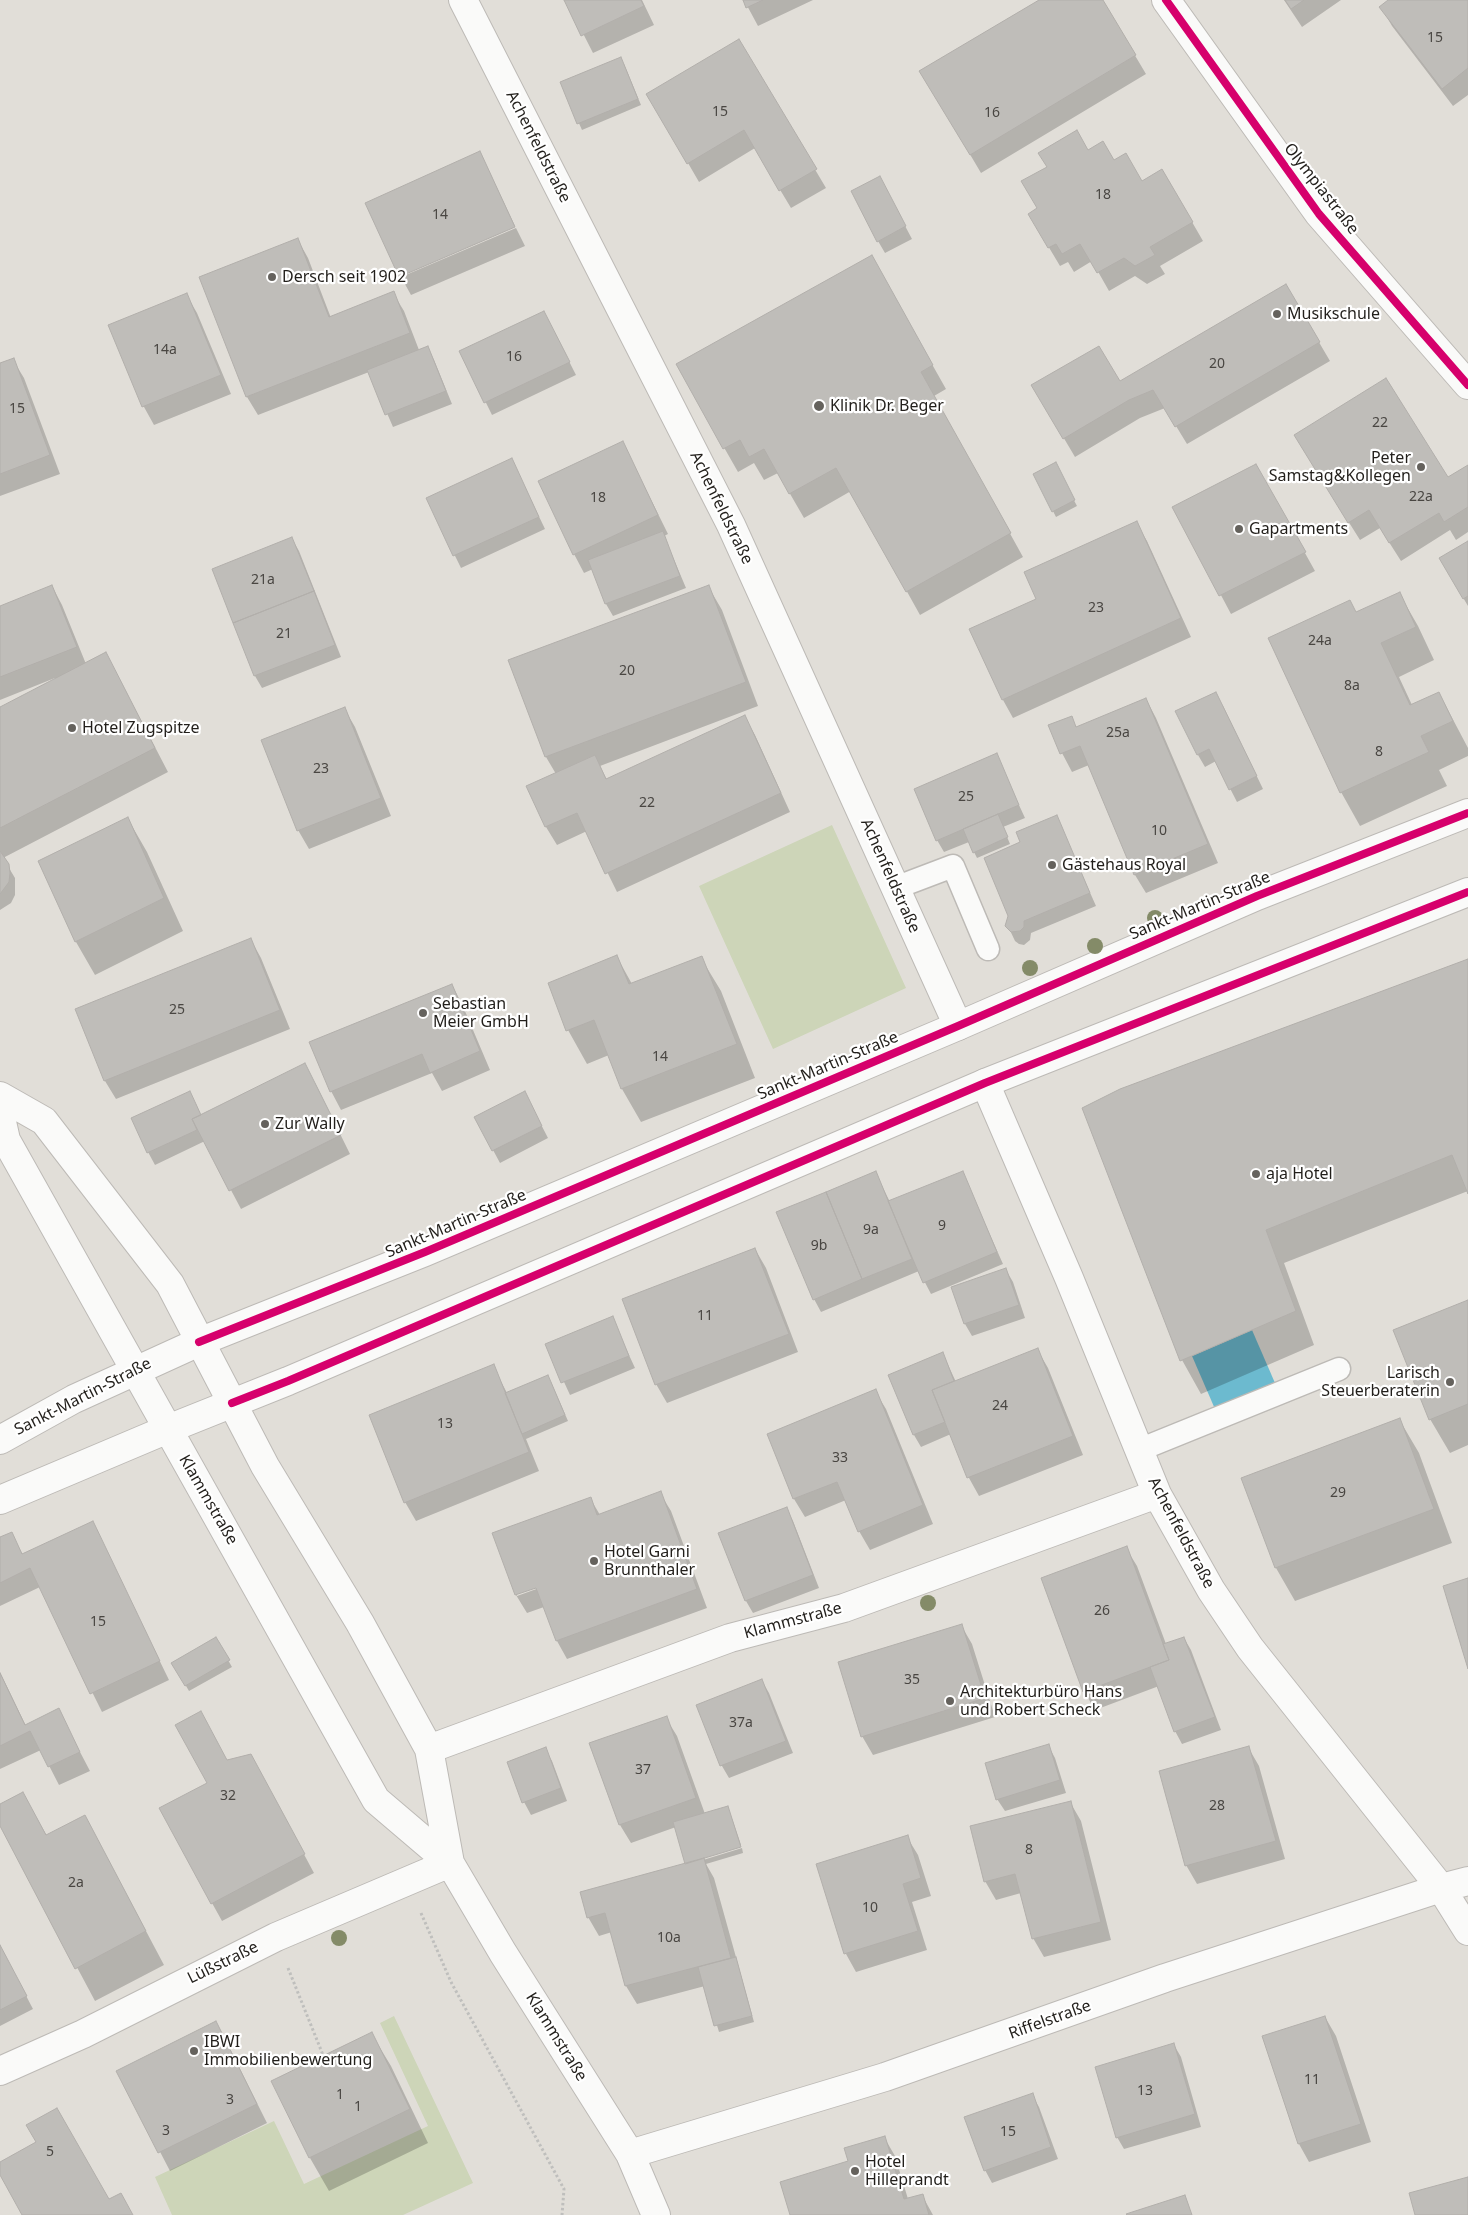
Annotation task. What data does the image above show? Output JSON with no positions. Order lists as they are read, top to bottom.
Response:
{
  "streets": {
    "street": [
      "Achenfeldstraße",
      "Olympiastraße",
      "Sankt-Martin-Straße",
      "Klammstraße",
      "Lüßstraße",
      "Riffelstraße"
    ]
  },
  "crossings": [
    ["Achenfeldstraße", "Sankt-Martin-Straße"],
    ["Achenfeldstraße", "Klammstraße"],
    ["Achenfeldstraße", "Riffelstraße"],
    ["Sankt-Martin-Straße", "Klammstraße"],
    ["Klammstraße", "Lüßstraße"],
    ["Klammstraße", "Riffelstraße"]
  ],
  "places": [
    "Dersch seit 1902",
    "Musikschule",
    "Klinik Dr. Beger",
    "Peter Samstag&Kollegen",
    "Gapartments",
    "Hotel Zugspitze",
    "Gästehaus Royal",
    "Sebastian Meier GmbH",
    "Zur Wally",
    "aja Hotel",
    "Larisch Steuerberaterin",
    "Hotel Garni Brunnthaler",
    "Architekturbüro Hans und Robert Scheck",
    "IBWI Immobilienbewertung",
    "Hotel Hilleprandt"
  ],
  "house_numbers": [
    "15",
    "15",
    "16",
    "18",
    "14",
    "14a",
    "16",
    "20",
    "15",
    "22",
    "22a",
    "18",
    "21a",
    "23",
    "21",
    "24a",
    "20",
    "8a",
    "25a",
    "8",
    "23",
    "25",
    "22",
    "10",
    "25",
    "14",
    "9",
    "9a",
    "9b",
    "11",
    "24",
    "13",
    "33",
    "29",
    "26",
    "15",
    "35",
    "37a",
    "37",
    "32",
    "28",
    "8",
    "2a",
    "10",
    "10a",
    "11",
    "13",
    "1",
    "3",
    "1",
    "3",
    "15",
    "5"
  ]
}
